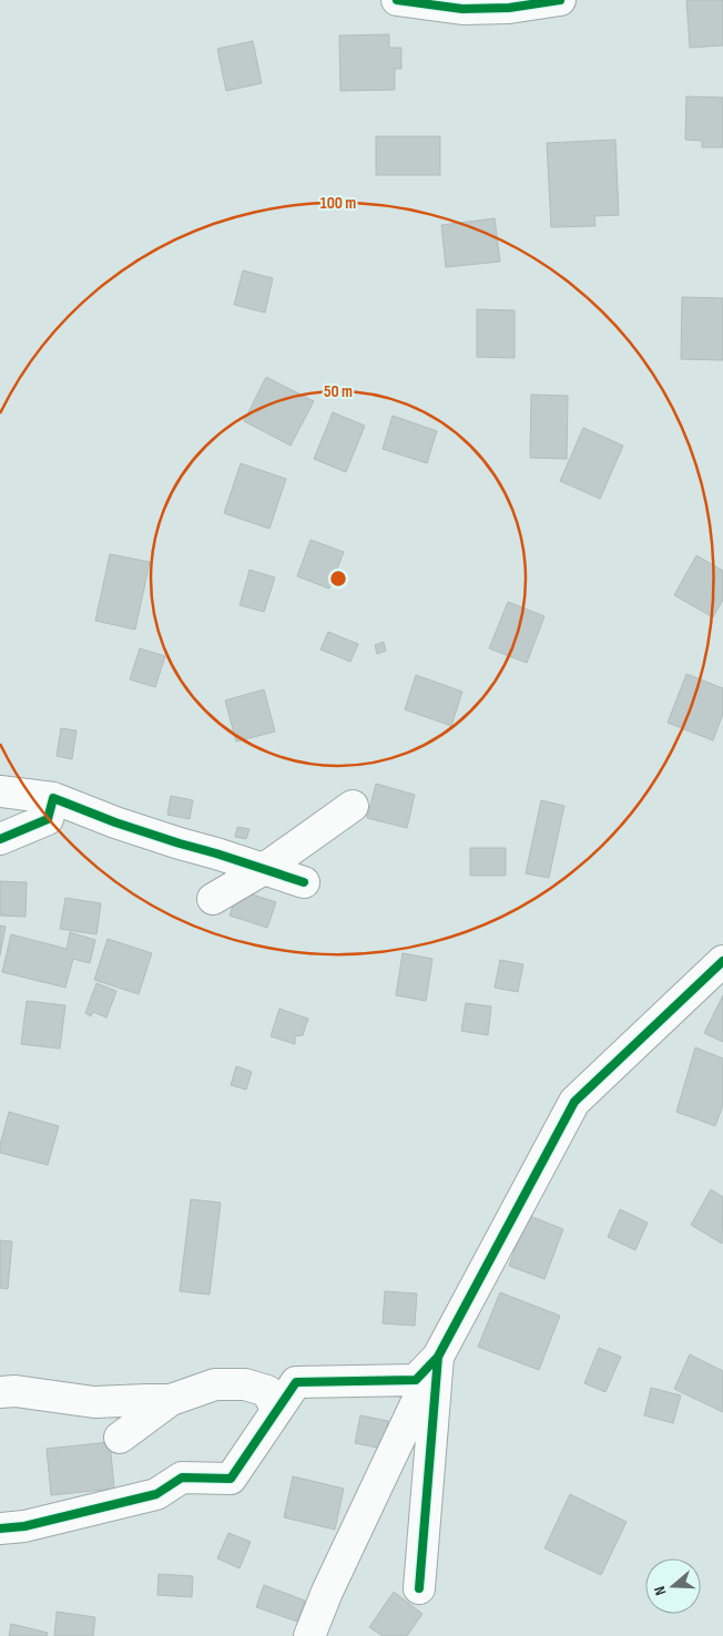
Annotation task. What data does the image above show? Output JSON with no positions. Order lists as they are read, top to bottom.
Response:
{
  "north": "left",
  "rings": ["100 m", "50 m"]
}
